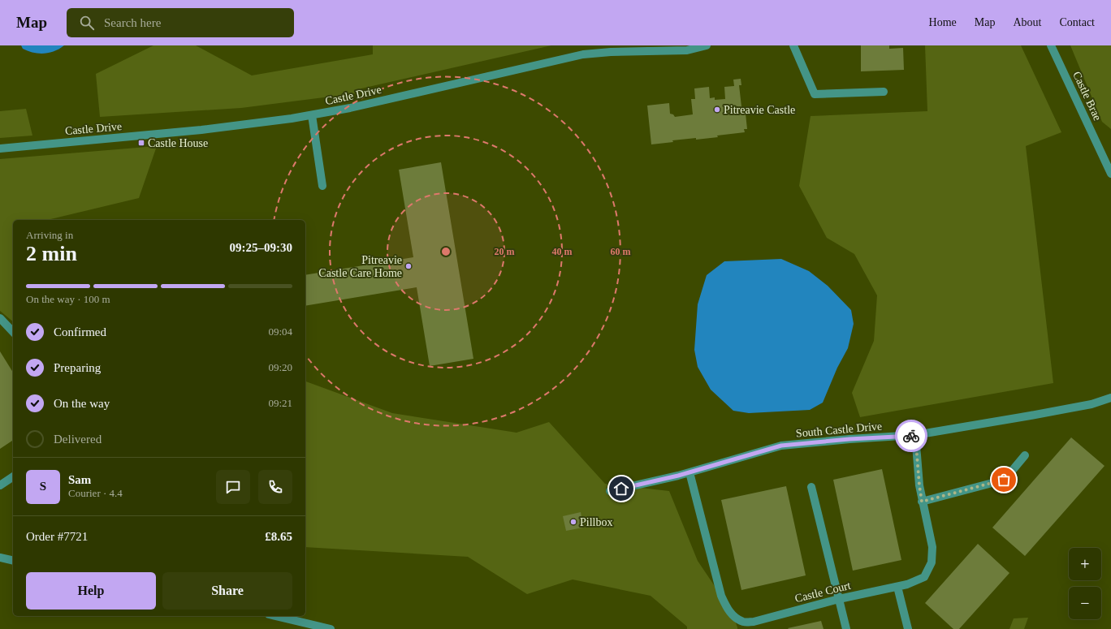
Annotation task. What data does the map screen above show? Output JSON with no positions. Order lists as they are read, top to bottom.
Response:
{
  "streets": {
    "street": [
      "Castle Drive",
      "Castle Brae",
      "South Castle Drive",
      "Castle Court"
    ]
  },
  "crossings": [
    ["South Castle Drive", "Castle Court"]
  ],
  "places": {
    "other": ["Pitreavie Castle", "Pitreavie Castle Care Home", "Pillbox"],
    "transit": ["Castle House"]
  },
  "page": {
    "header": "Map",
    "search": "Search here",
    "nav": [
      "Home",
      "Map",
      "About",
      "Contact"
    ],
    "heading": ["2 min", "Arriving in", "09:25–09:30"],
    "panel": [
      "Sam",
      "Courier · 4.4",
      "Order #7721",
      "£8.65"
    ],
    "bar": "On the way · 100 m",
    "list": [
      ["Confirmed", "09:04"],
      ["Preparing", "09:20"],
      ["On the way", "09:21"],
      "Delivered"
    ],
    "round": "S",
    "map_buttons": ["+", "−"],
    "buttons": ["Help", "Share"]
  },
  "rings": ["20 m", "40 m", "60 m"]
}
